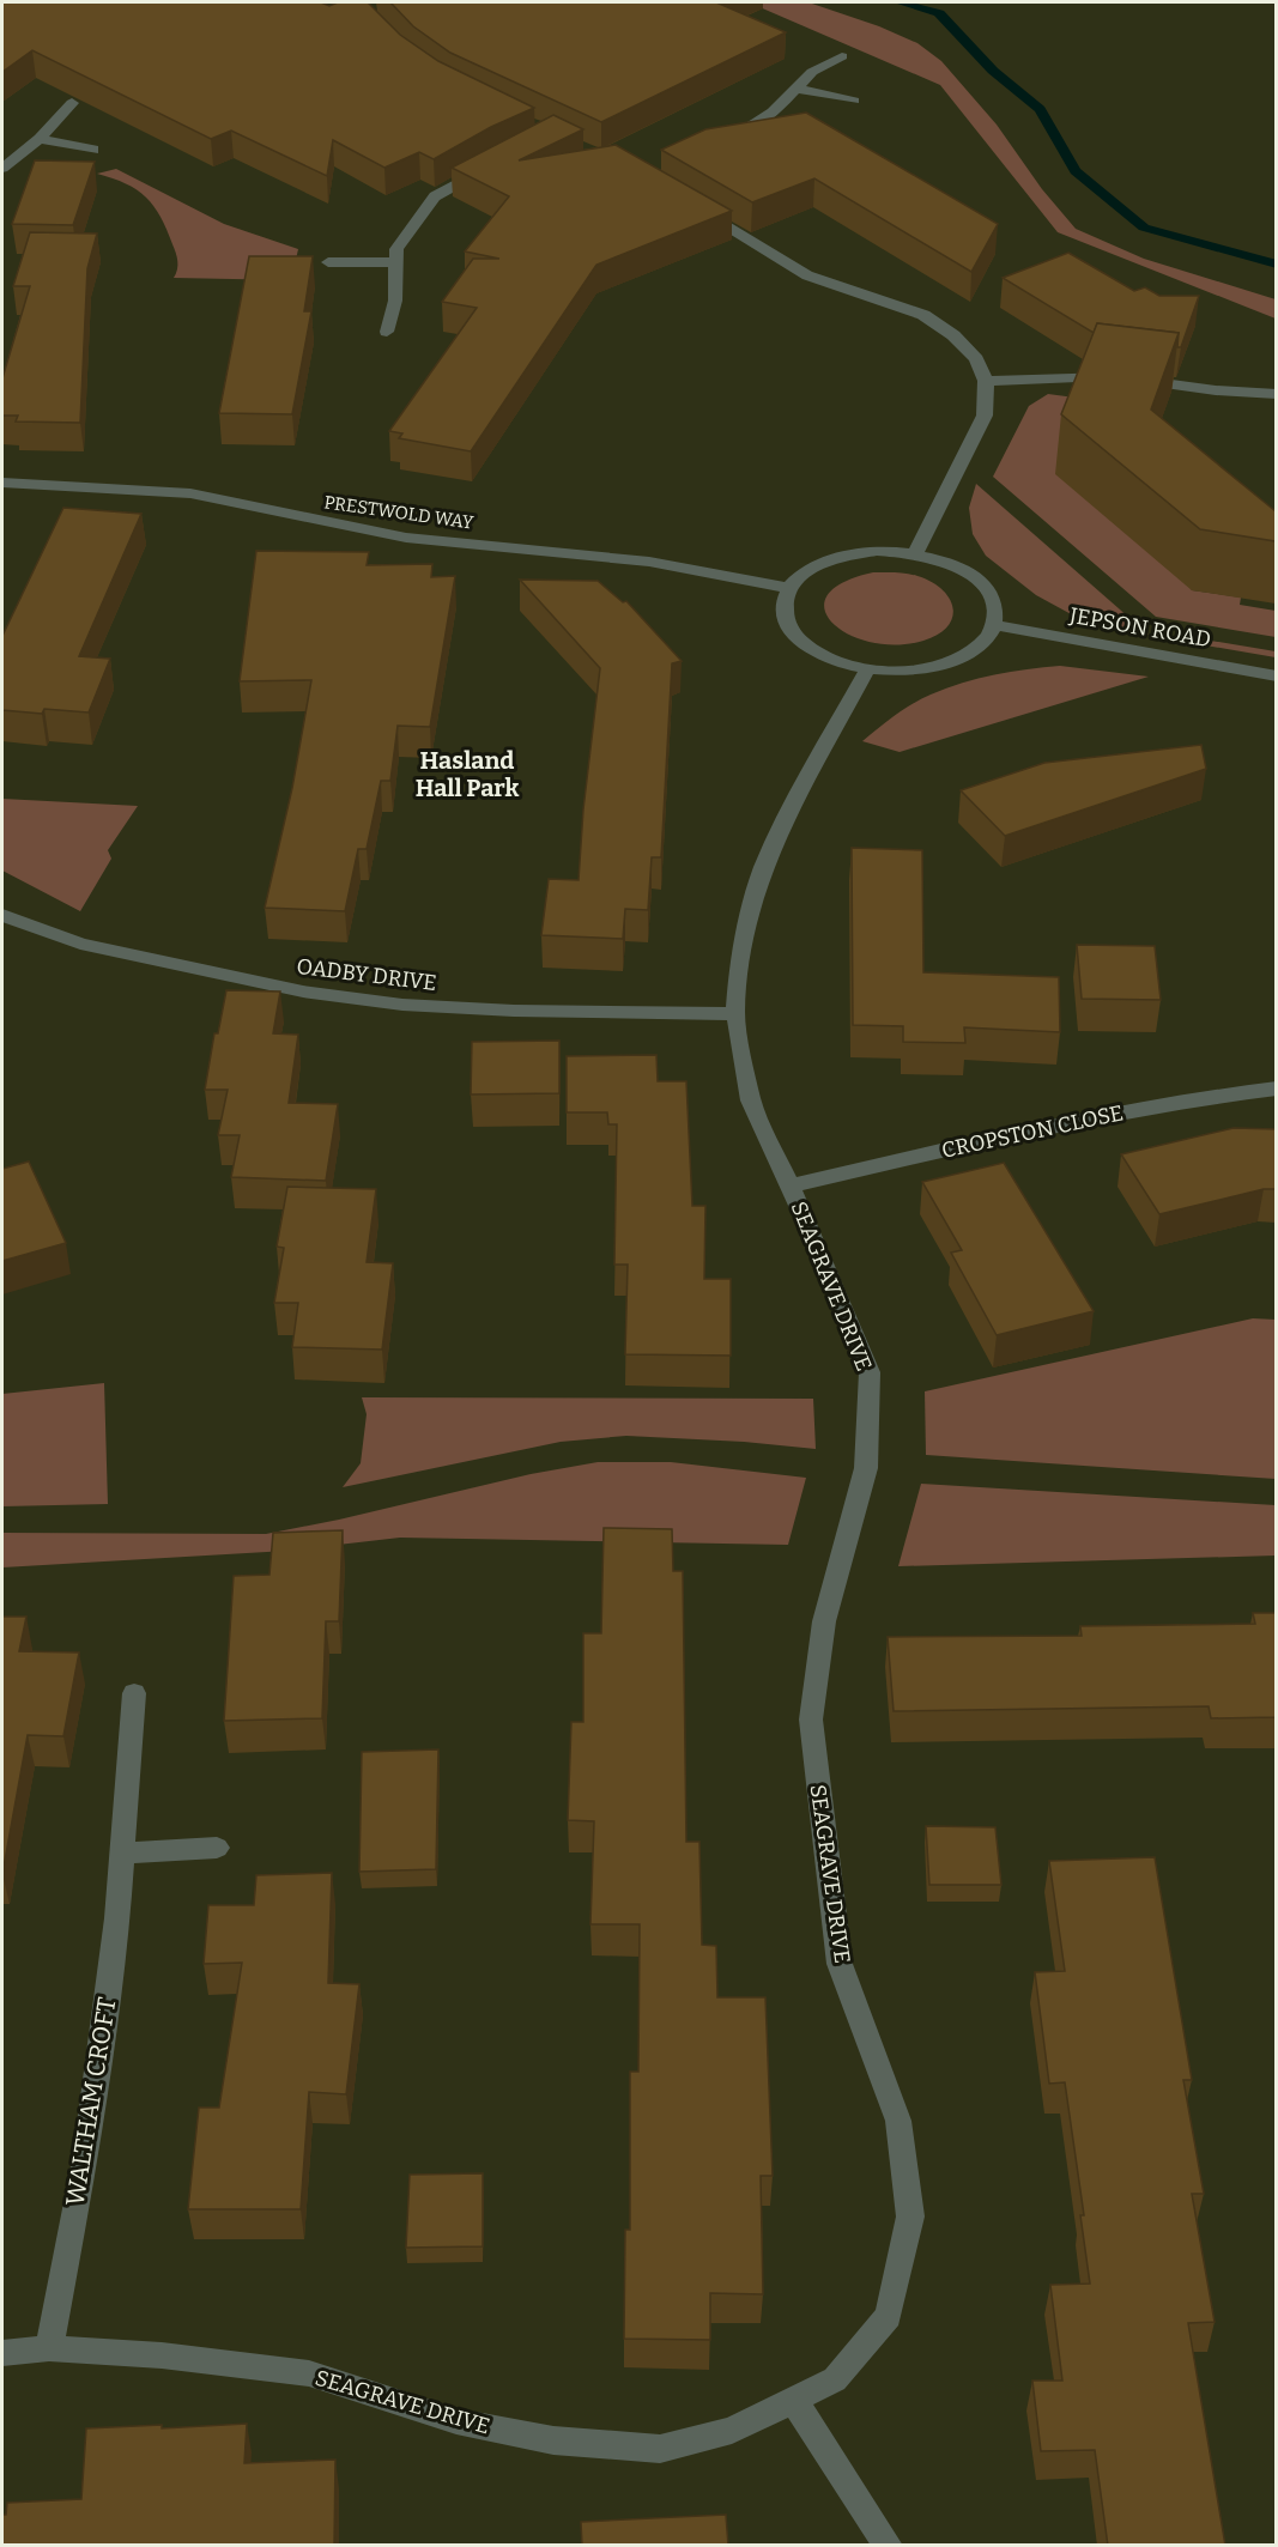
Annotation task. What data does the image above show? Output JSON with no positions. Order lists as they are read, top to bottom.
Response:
{
  "streets": {
    "street": [
      "PRESTWOLD WAY",
      "JEPSON ROAD",
      "OADBY DRIVE",
      "CROPSTON CLOSE",
      "SEAGRAVE DRIVE",
      "WALTHAM CROFT"
    ]
  },
  "crossings": [
    ["PRESTWOLD WAY", "JEPSON ROAD"],
    ["PRESTWOLD WAY", "SEAGRAVE DRIVE"],
    ["JEPSON ROAD", "SEAGRAVE DRIVE"],
    ["OADBY DRIVE", "SEAGRAVE DRIVE"],
    ["CROPSTON CLOSE", "SEAGRAVE DRIVE"],
    ["SEAGRAVE DRIVE", "WALTHAM CROFT"]
  ],
  "districts": ["Hasland Hall Park"]
}
